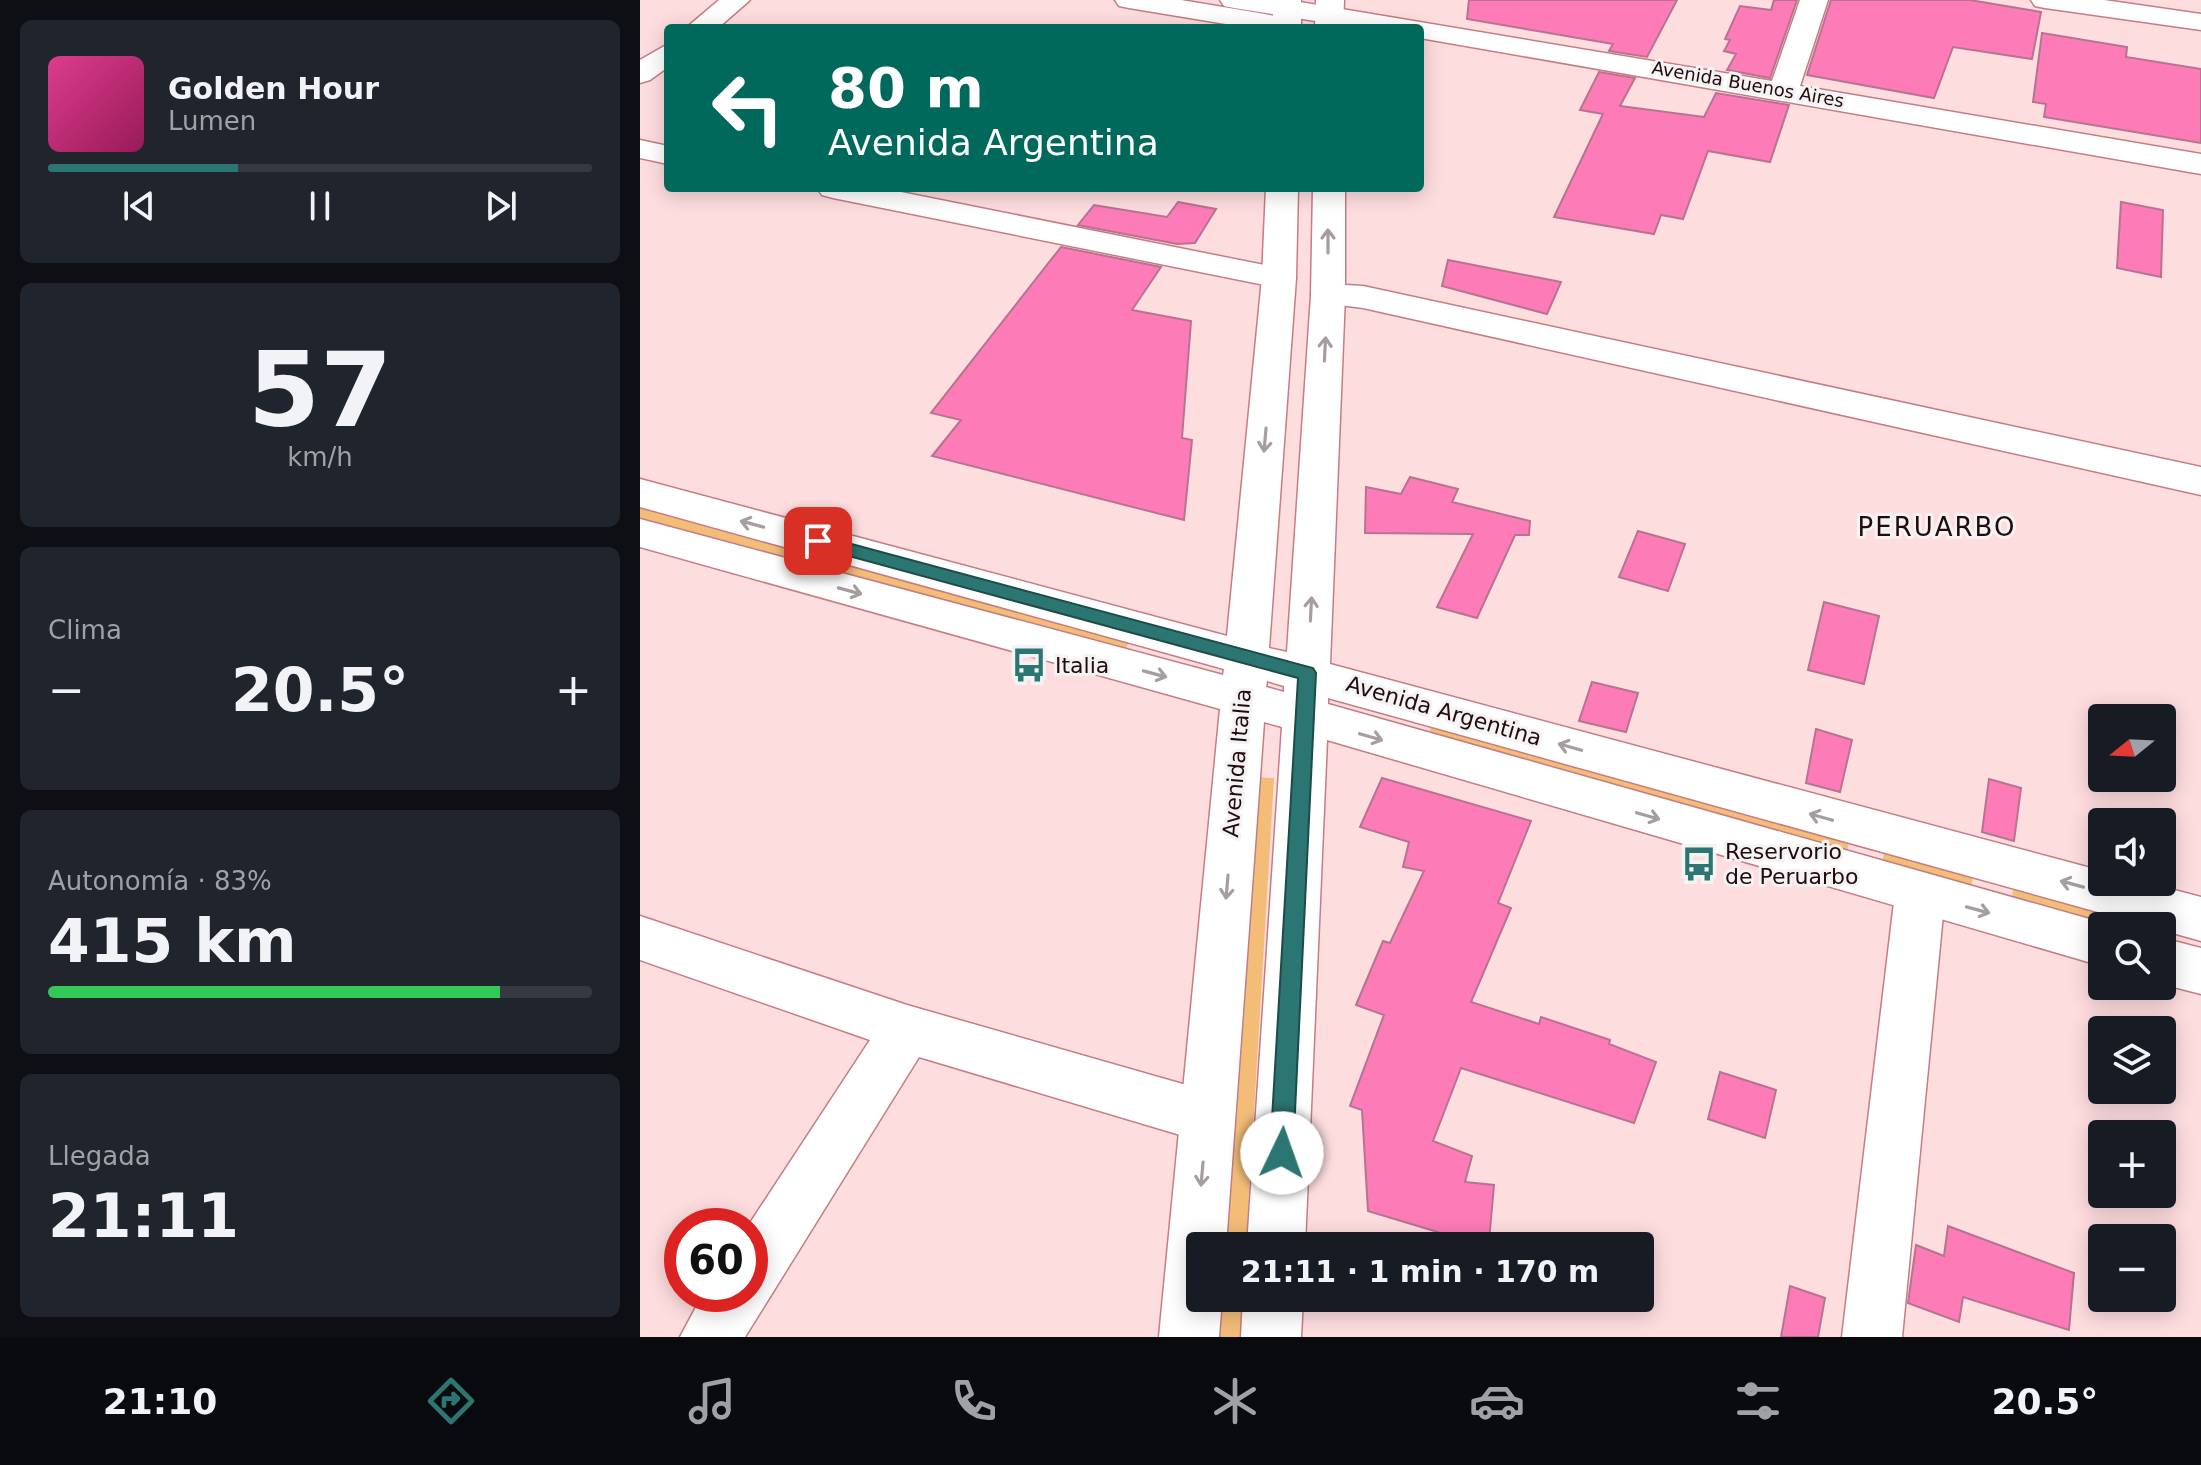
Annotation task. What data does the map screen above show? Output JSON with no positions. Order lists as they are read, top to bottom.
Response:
{
  "streets": {
    "main road": ["Avenida Buenos Aires", "Avenida Argentina", "Avenida Italia"]
  },
  "crossings": [
    ["Avenida Argentina", "Avenida Italia"]
  ],
  "districts": ["PERUARBO"],
  "places": {
    "bus stop": ["Italia", "Reservorio de Peruarbo"]
  },
  "north": "left",
  "page": {
    "turn": ["80 m", "Avenida Argentina"],
    "song": ["Golden Hour", "Lumen"],
    "tile": [
      ["57", "km/h"],
      "Clima",
      ["Autonomía · 83%", "415 km"],
      ["Llegada", "21:11"]
    ],
    "heat": ["−", "20.5°", "+"],
    "map_buttons": ["+", "−"],
    "limit": "60",
    "trip": "21:11 · 1 min · 170 m",
    "tabs": ["21:10", "20.5°"]
  }
}
